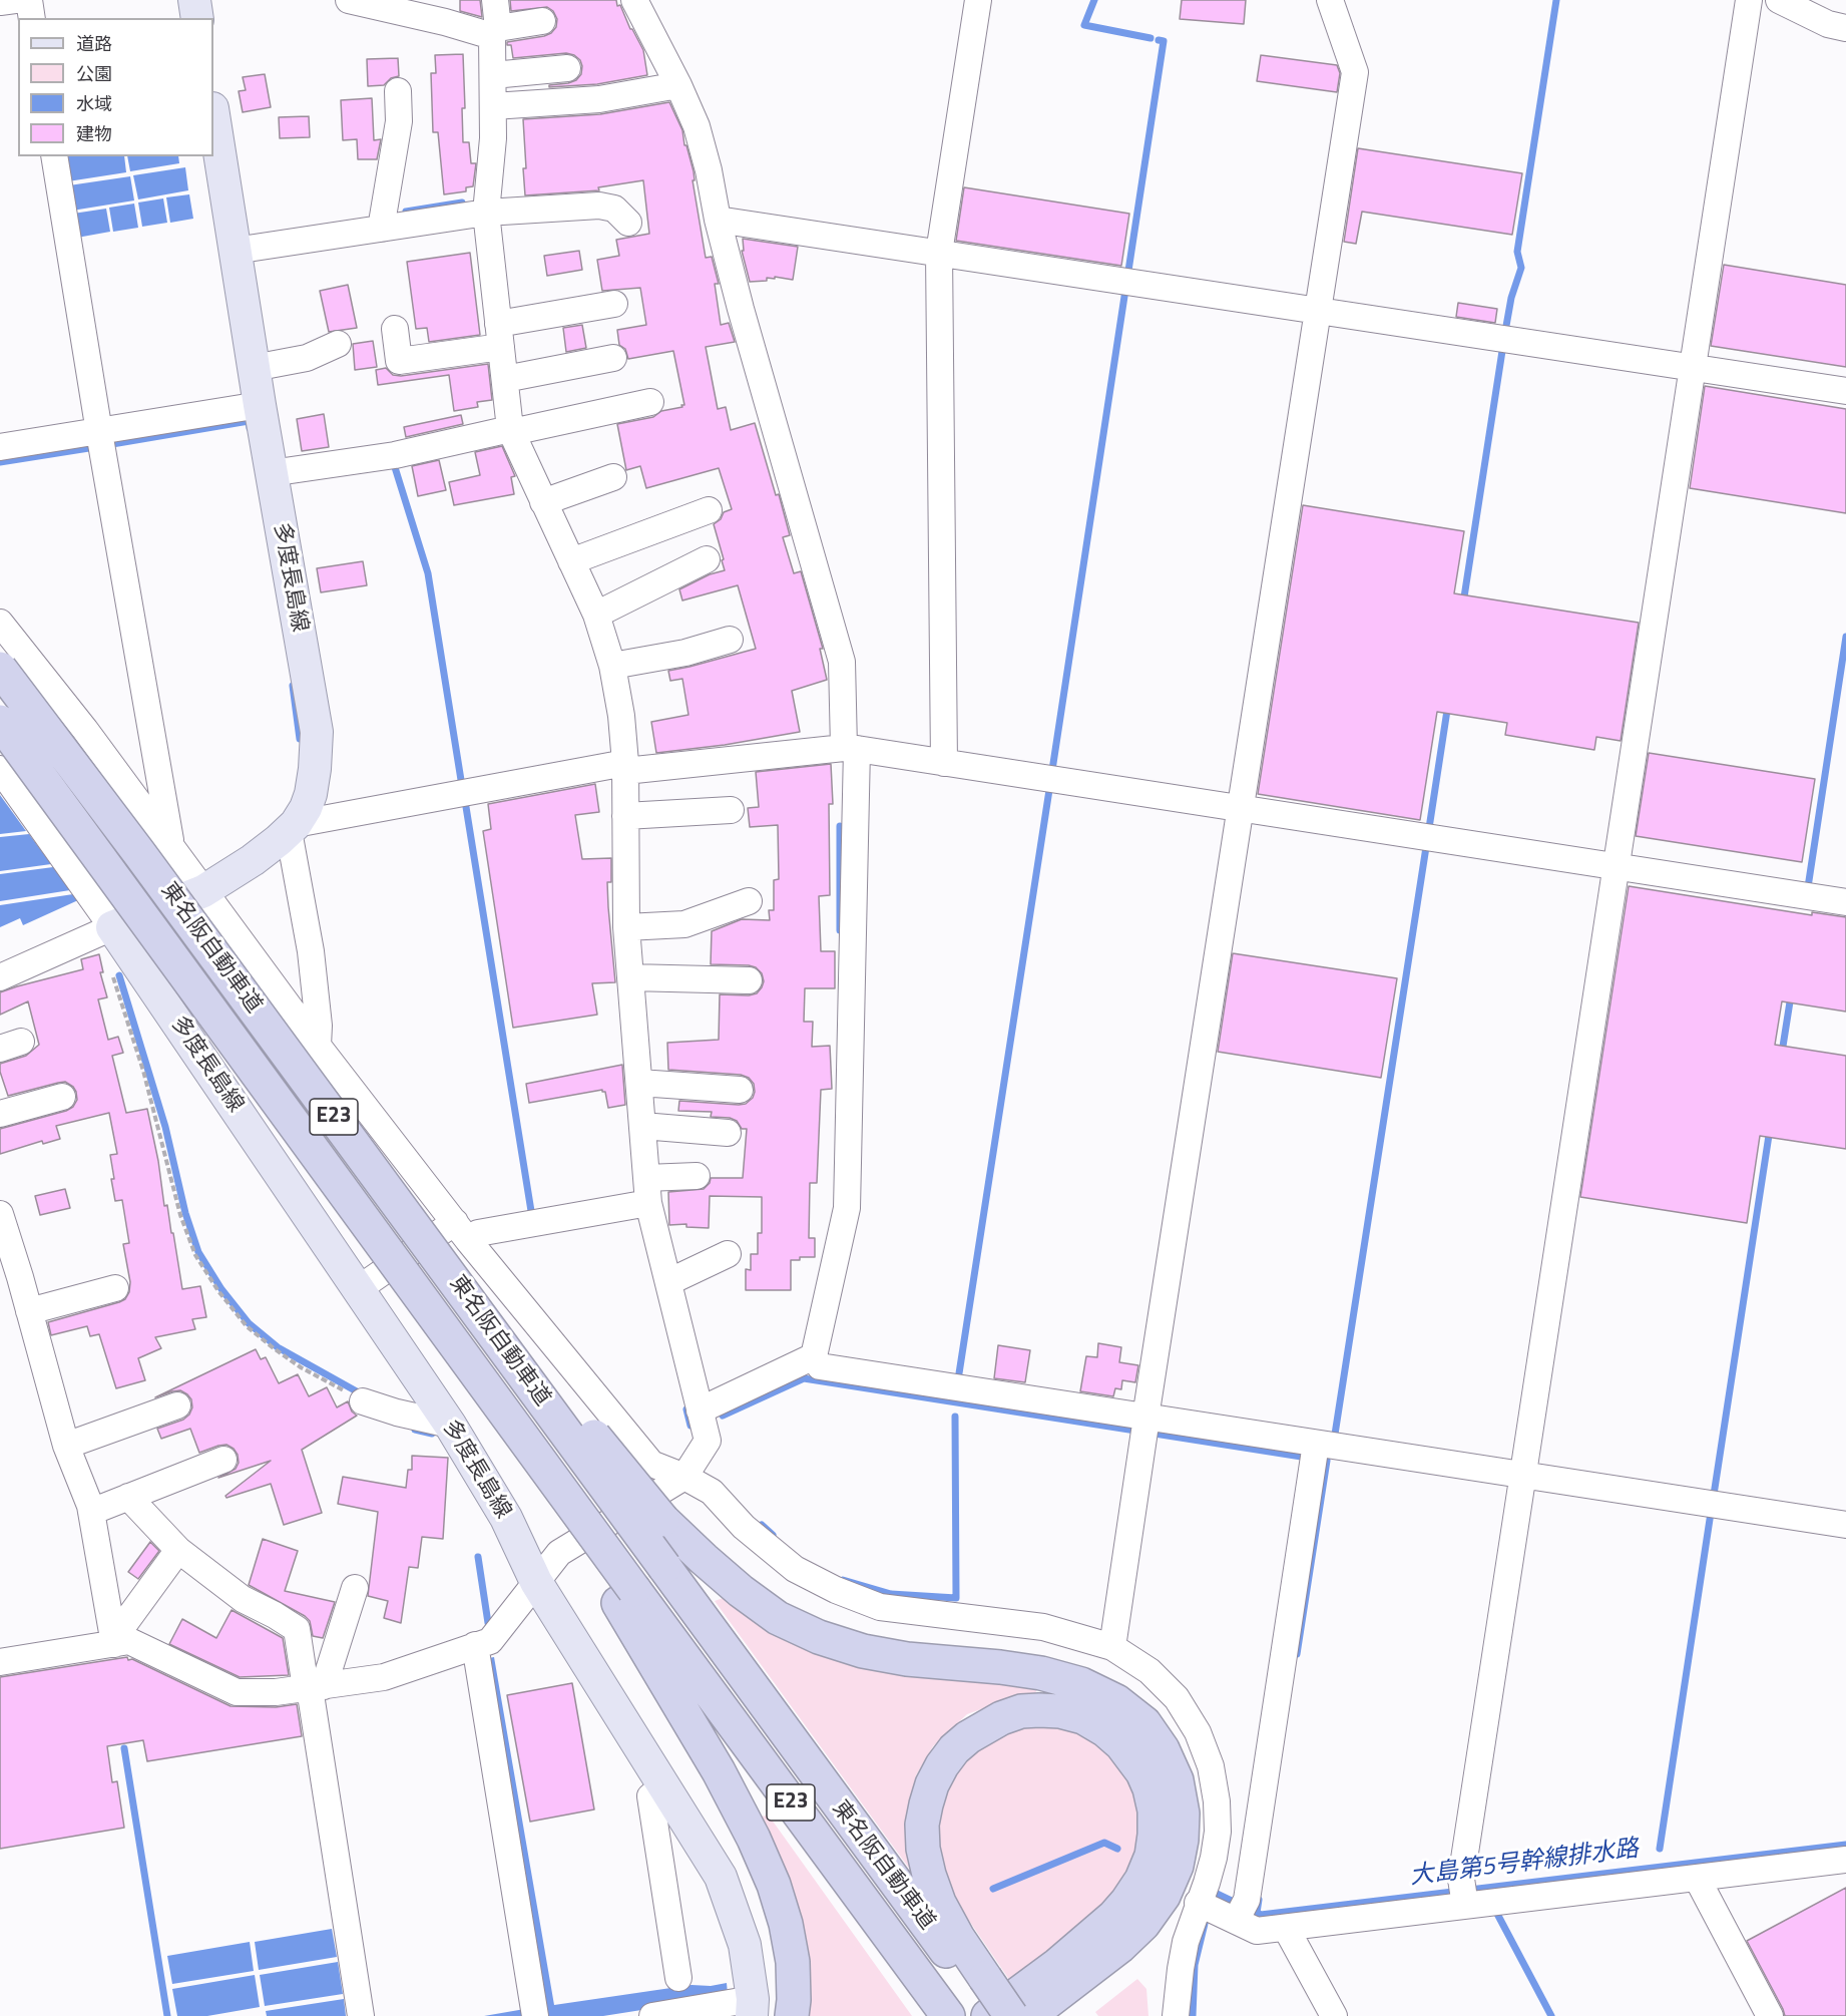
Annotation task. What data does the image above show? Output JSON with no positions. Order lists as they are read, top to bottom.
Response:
{
  "streets": {
    "highway": ["東名阪自動車道", "E23"],
    "main road": ["多度長島線"]
  },
  "water": ["大島第5号幹線排水路"],
  "legend": [
    "道路",
    "公園",
    "水域",
    "建物"
  ]
}
